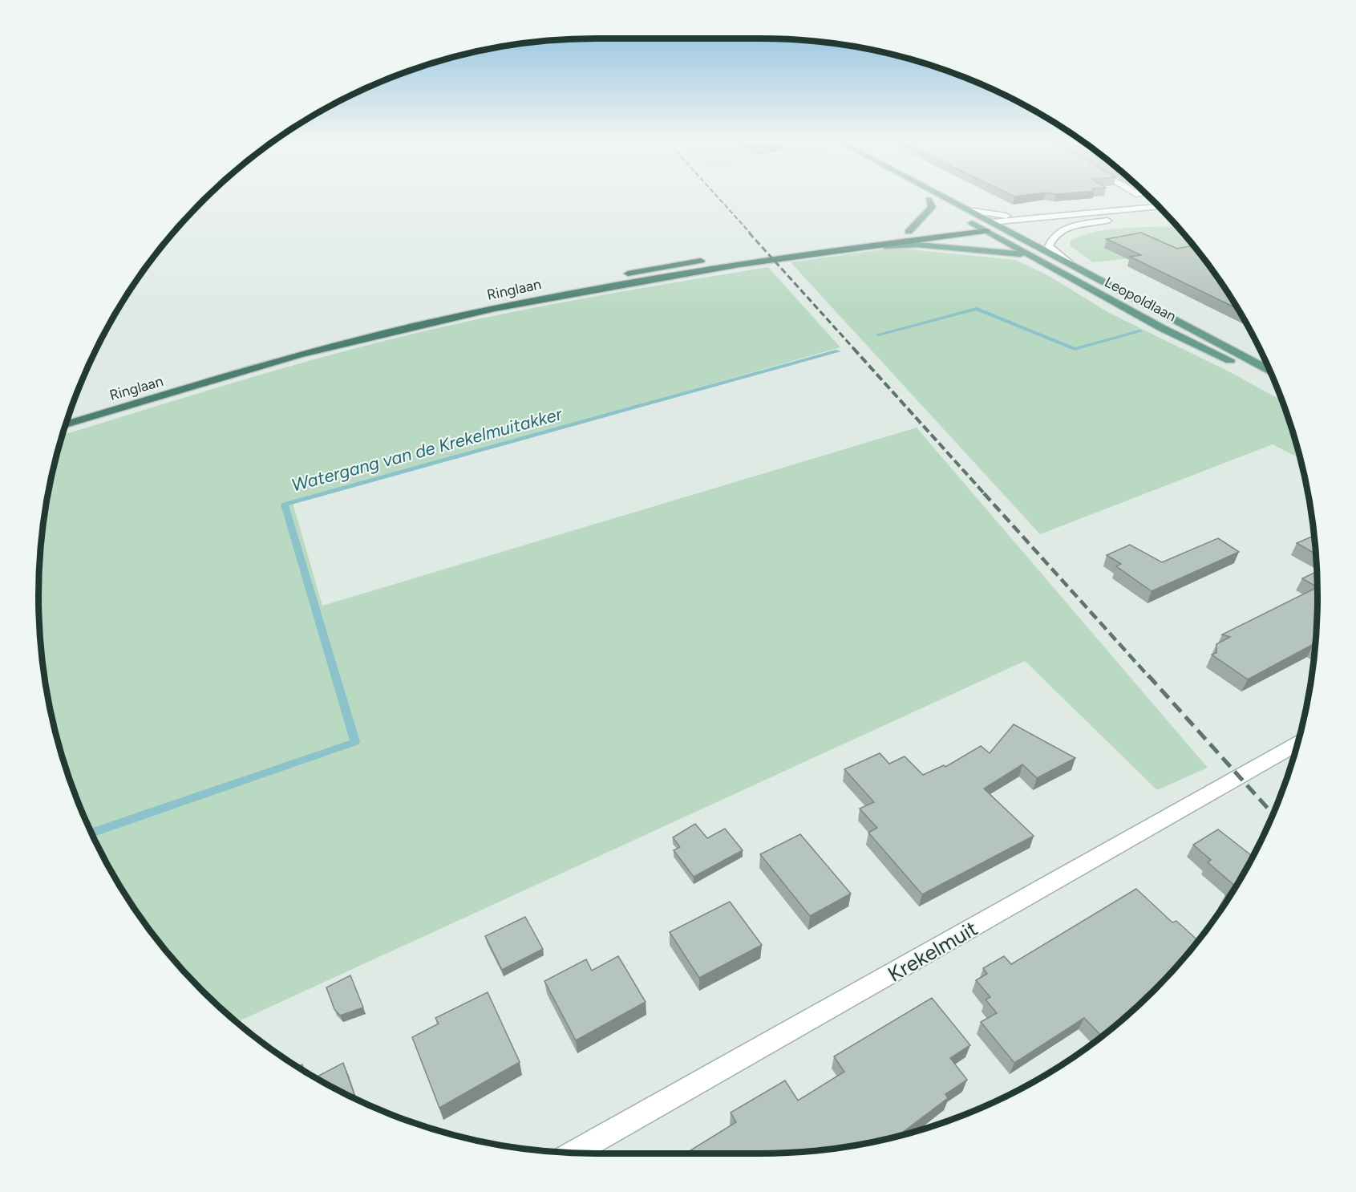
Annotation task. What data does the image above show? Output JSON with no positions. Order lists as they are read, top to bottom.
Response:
{
  "streets": {
    "highway": ["Ringlaan"],
    "main road": ["Leopoldlaan", "Krekelmuit"]
  },
  "crossings": [
    ["Ringlaan", "Leopoldlaan"]
  ],
  "water": ["Watergang van de Krekelmuitakker"]
}
